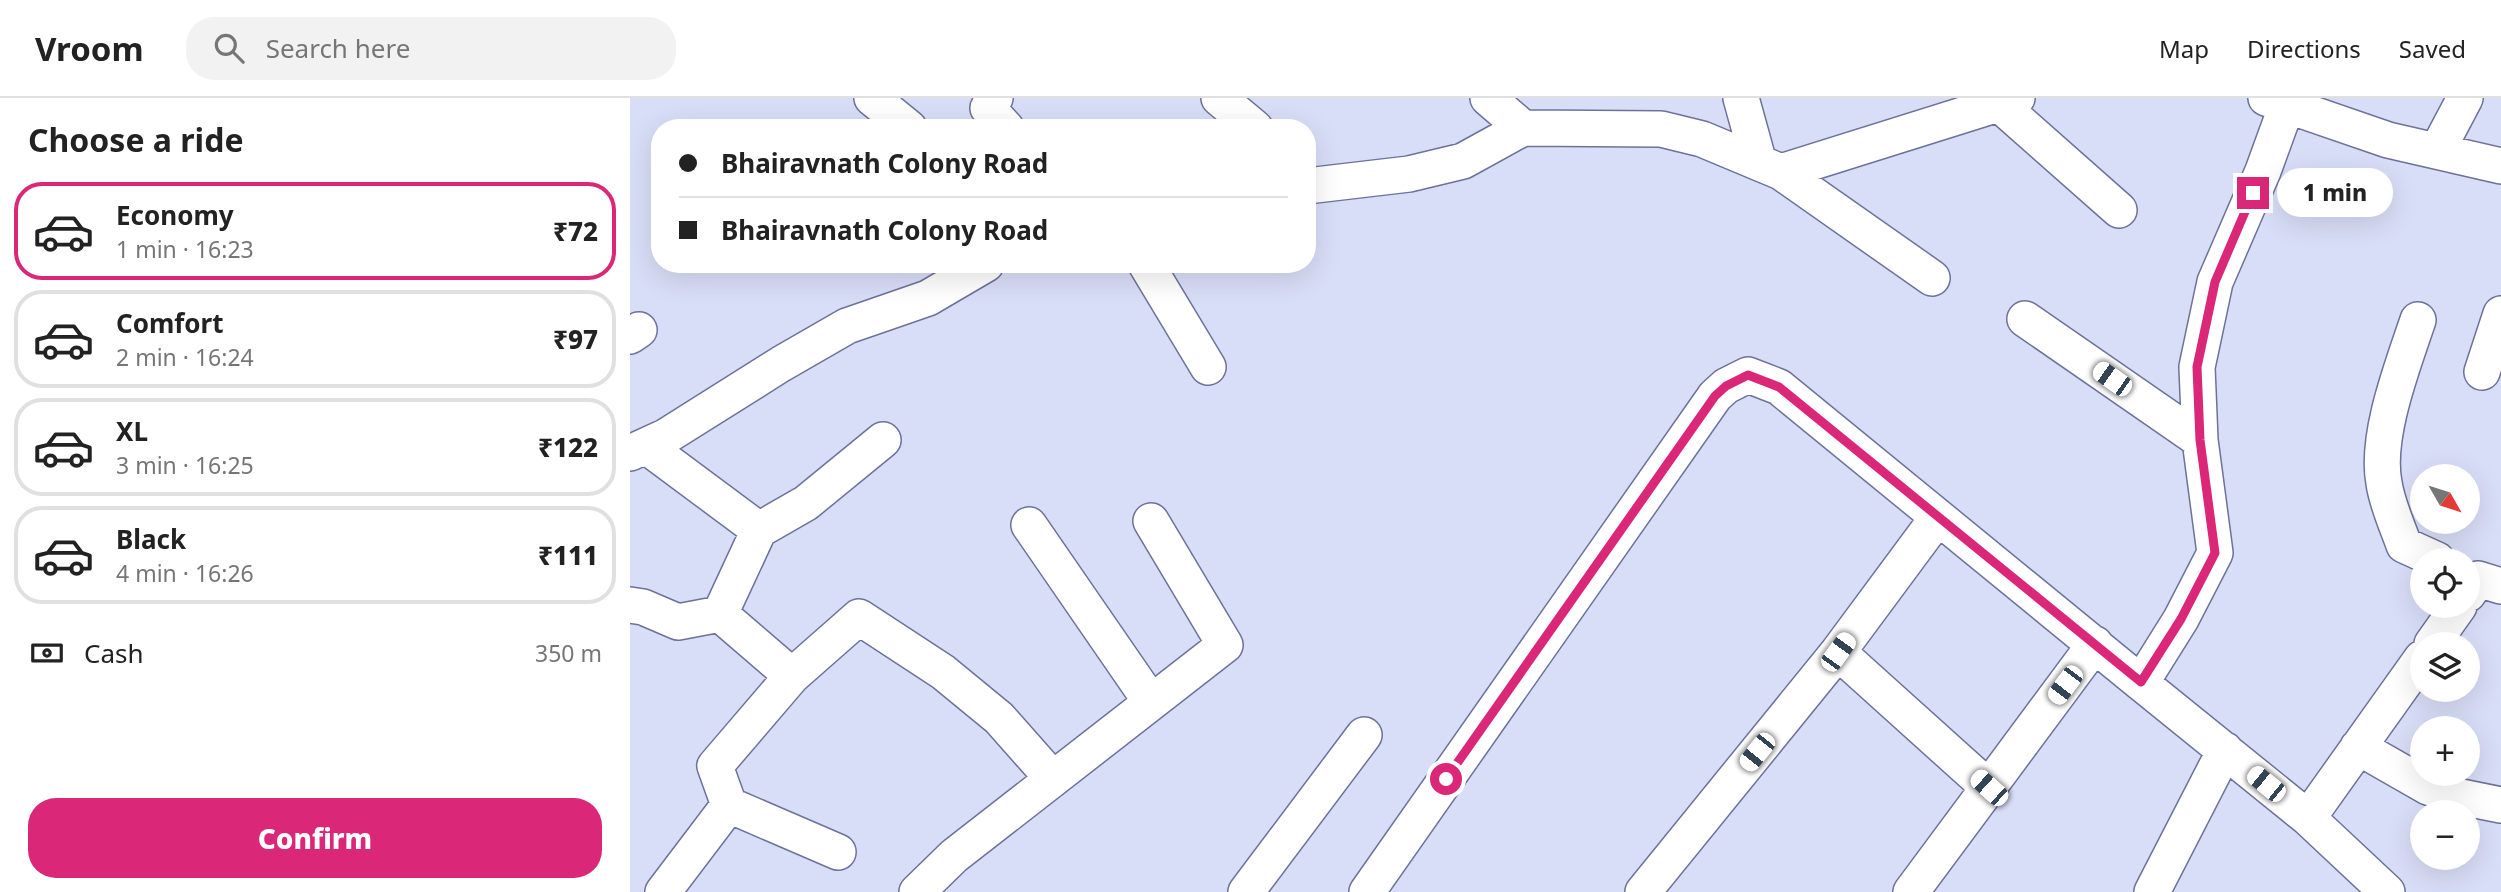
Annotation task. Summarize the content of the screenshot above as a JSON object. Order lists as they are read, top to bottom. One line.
{"north":"bottom right","page":{"header":"Vroom","search":"Search here","nav":["Map","Directions","Saved"],"heading":"Choose a ride","banner":["Bhairavnath Colony Road","Bhairavnath Colony Road"],"bubble":"1 min","list":[{"name":"Economy","note":"1 min · 16:23","value":"₹72"},{"name":"Comfort","note":"2 min · 16:24","value":"₹97"},{"name":"XL","note":"3 min · 16:25","value":"₹122"},{"name":"Black","note":"4 min · 16:26","value":"₹111"}],"map_buttons":["+","−"],"pay":["Cash","350 m"],"buttons":"Confirm"}}
